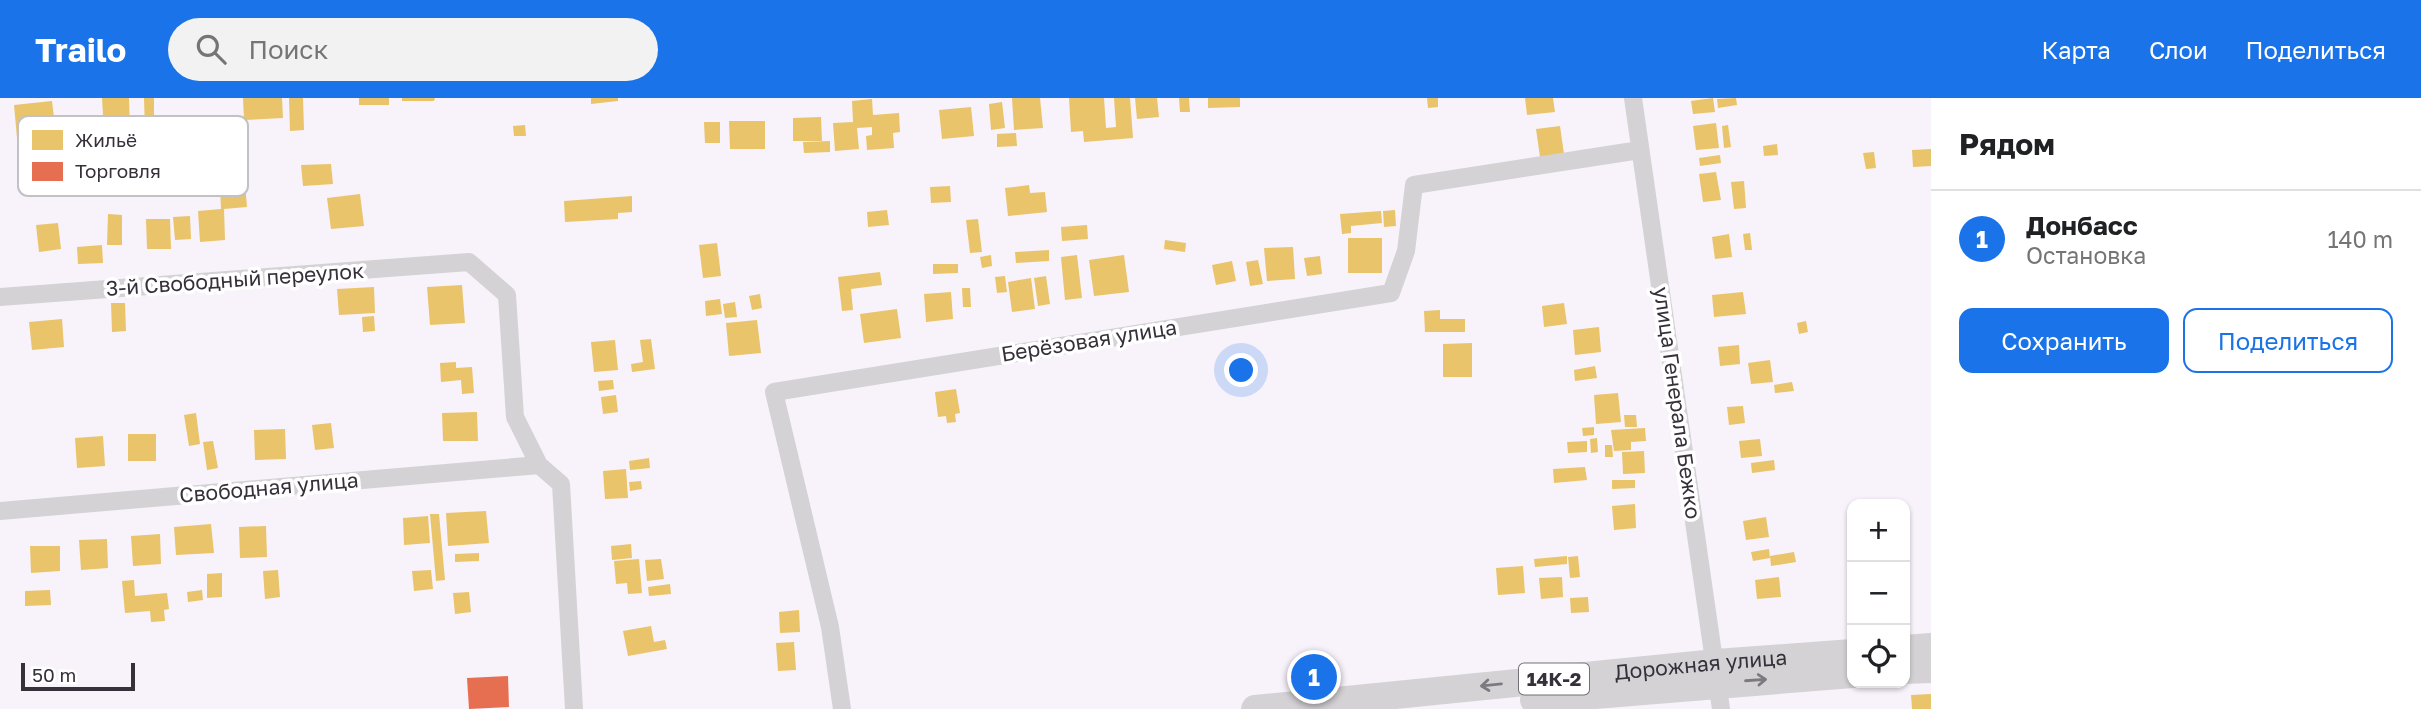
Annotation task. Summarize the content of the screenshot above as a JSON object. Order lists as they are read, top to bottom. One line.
{"streets":{"main road":["Дорожная улица","14К-2"],"street":["3-й Свободный переулок","Берёзовая улица","улица Генерала Бежко","Свободная улица"]},"crossings":[["3-й Свободный переулок","Свободная улица"],["Берёзовая улица","улица Генерала Бежко"],["улица Генерала Бежко","Дорожная улица"]],"legend":["Жильё","Торговля"],"scale_bar":"50 m","page":{"header":"Trailo","search":"Поиск","nav":["Карта","Слои","Поделиться"],"heading":"Рядом","list":[{"mark":"1","name":"Донбасс","note":"Остановка","value":"140 m"}],"buttons":["Сохранить","Поделиться"],"map_buttons":["+","−"],"pins":"1","scale":"50 m"}}
